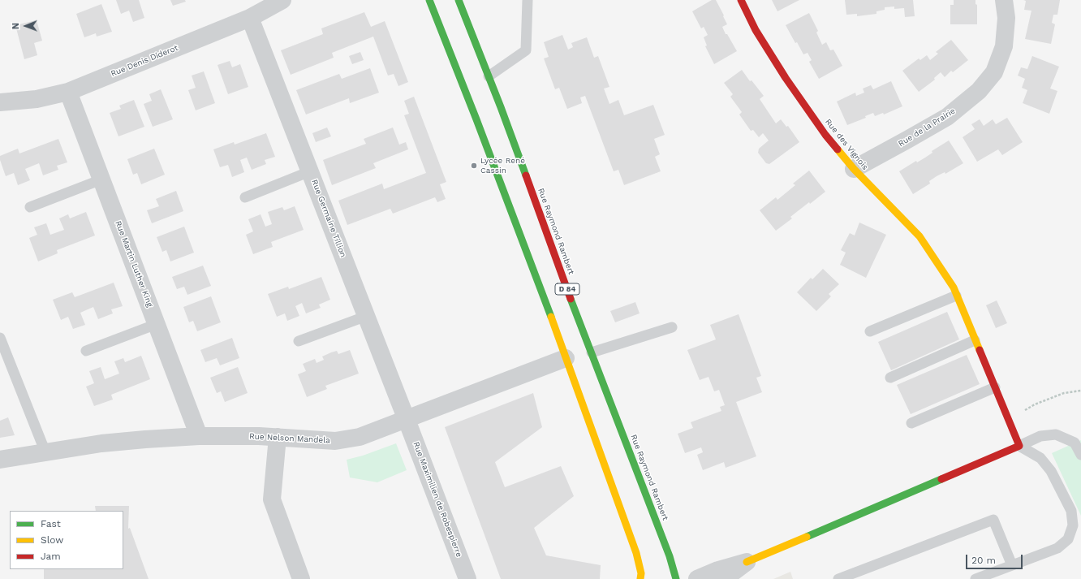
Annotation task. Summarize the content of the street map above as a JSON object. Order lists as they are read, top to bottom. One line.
{"streets":{"main road":["Rue des Vignois","Rue Raymond Rambert","D 84"],"street":["Rue Denis Diderot","Rue de la Prairie","Rue Germaine Tillion","Rue Martin Luther King","Rue Nelson Mandela","Rue Maximilien de Robespierre"]},"crossings":[["Rue Denis Diderot","Rue Germaine Tillion"],["Rue Denis Diderot","Rue Martin Luther King"],["Rue de la Prairie","Rue des Vignois"],["Rue Germaine Tillion","Rue Nelson Mandela"],["Rue Germaine Tillion","Rue Maximilien de Robespierre"],["Rue Martin Luther King","Rue Nelson Mandela"],["D 84","Rue Nelson Mandela"],["Rue Nelson Mandela","Rue Maximilien de Robespierre"]],"places":["Lycée René Cassin"],"legend":["Fast","Slow","Jam"],"scale_bar":"20 m","north":"left"}
